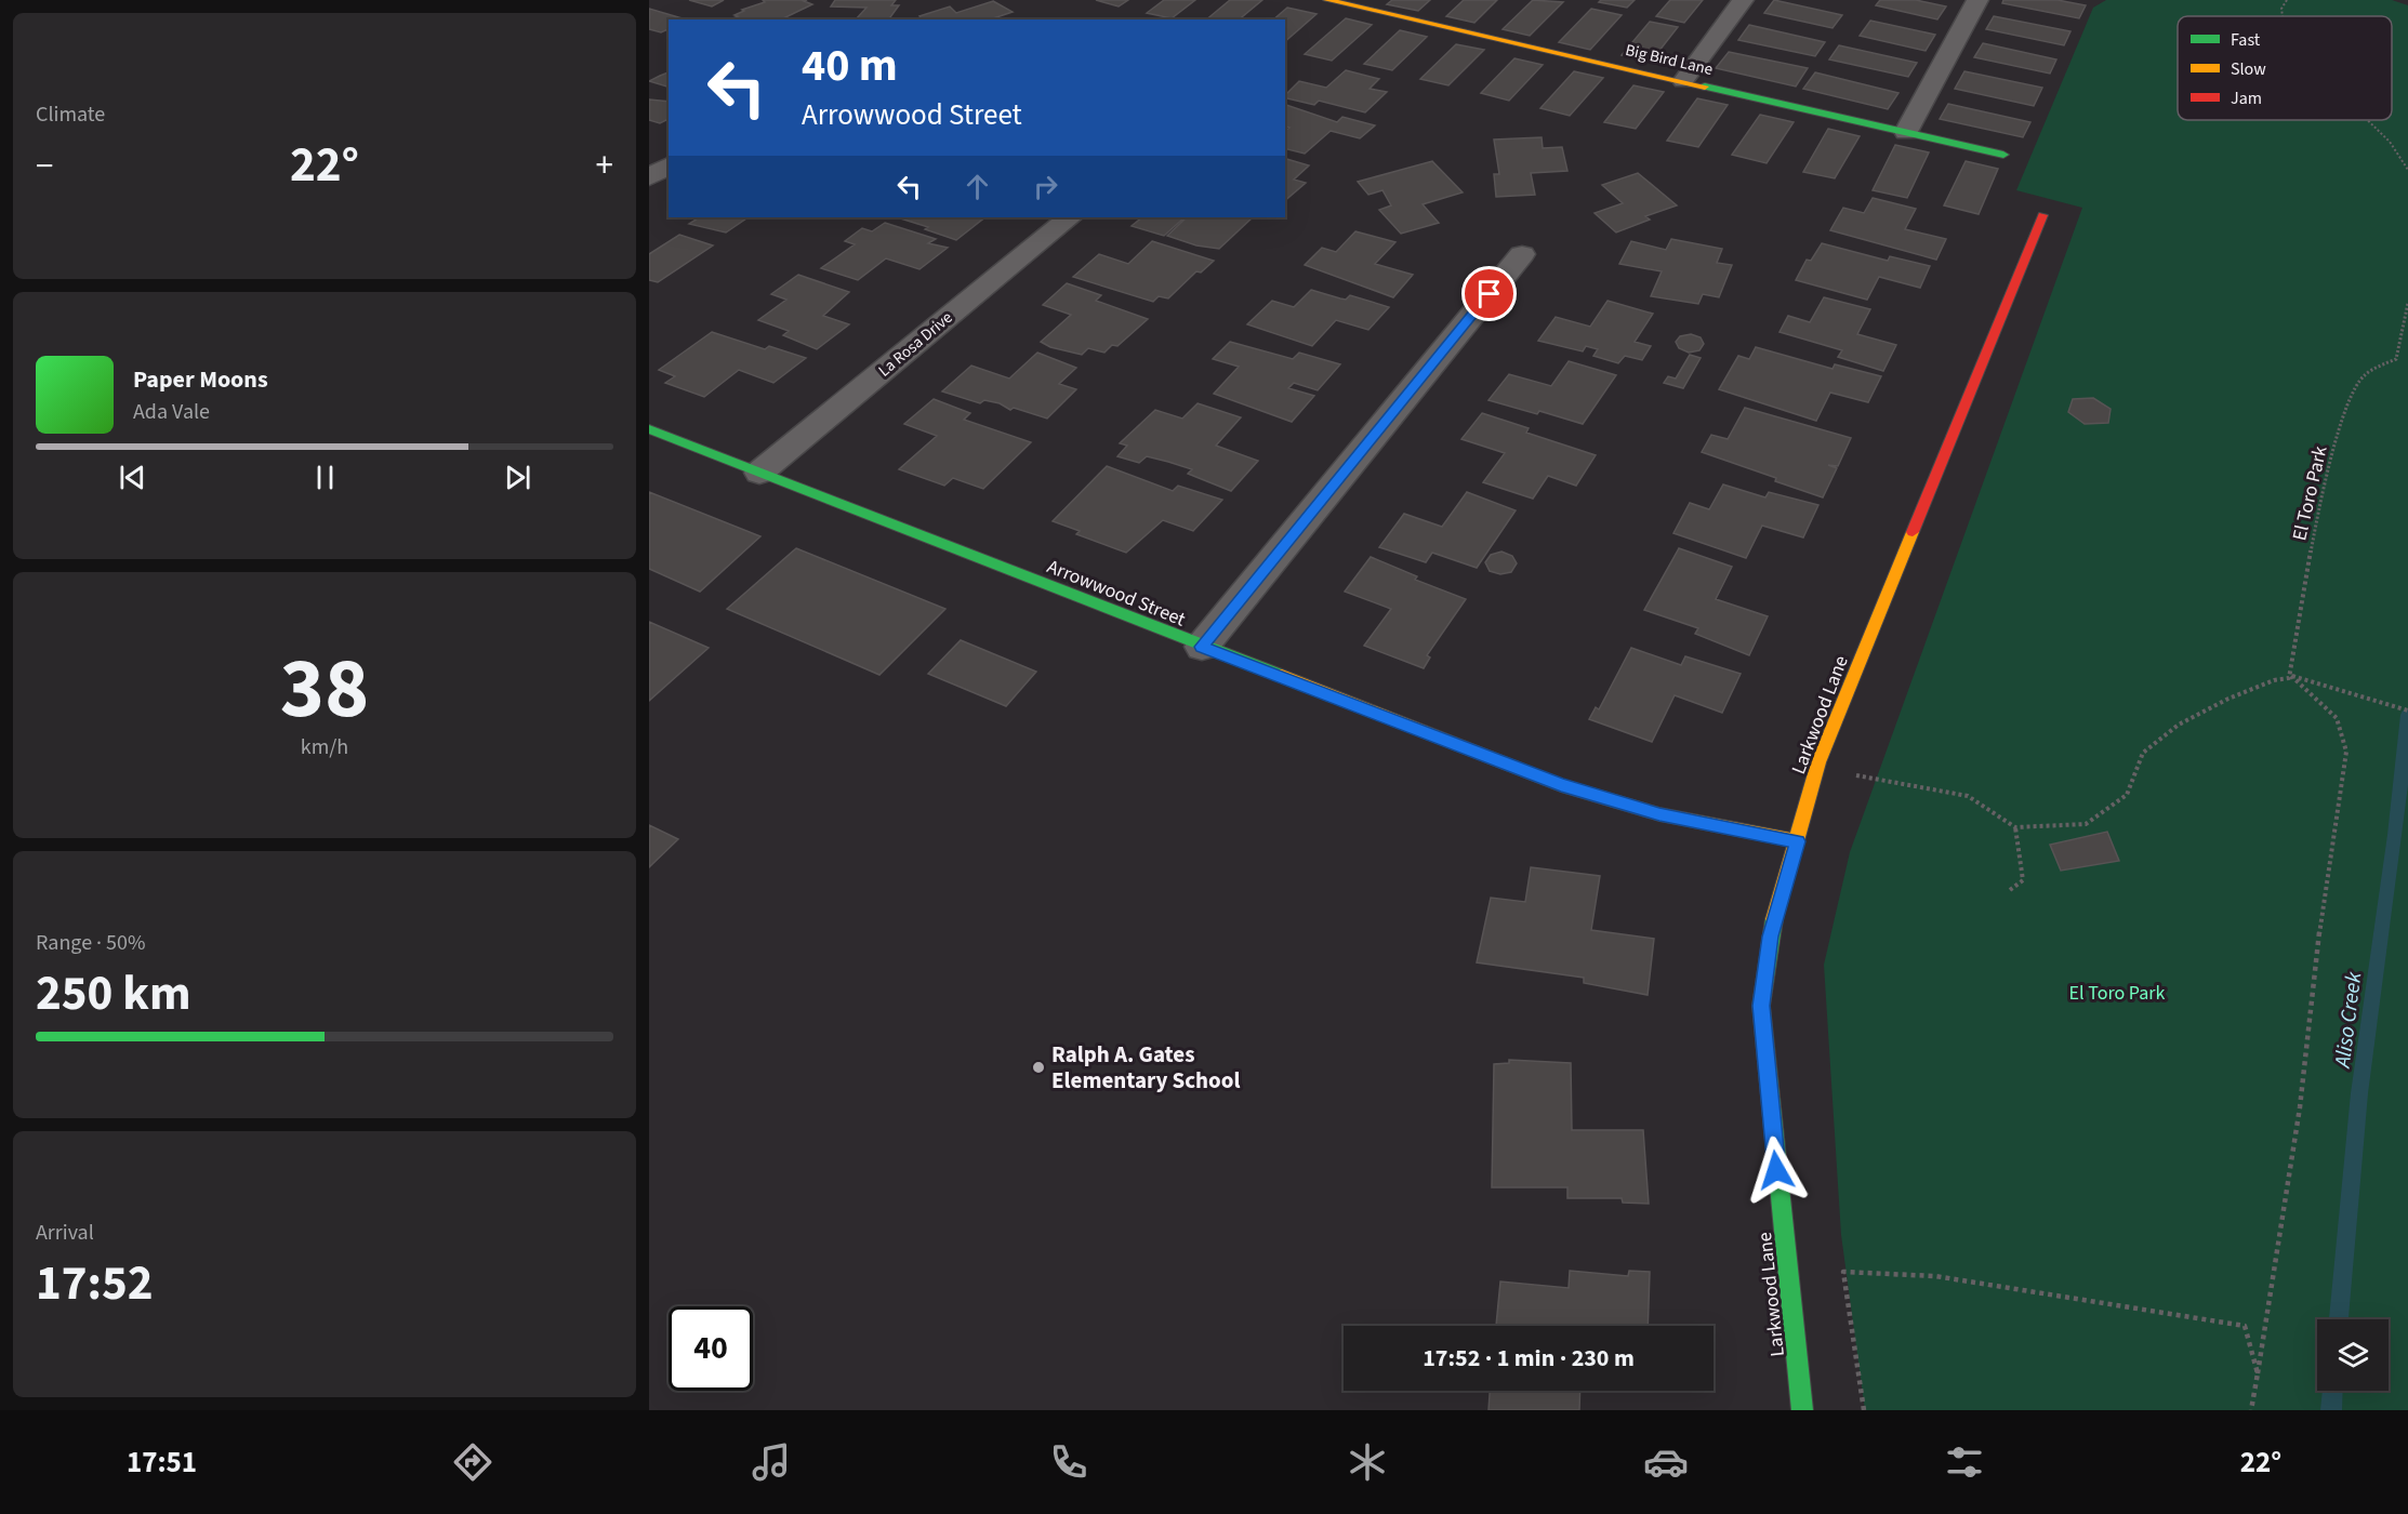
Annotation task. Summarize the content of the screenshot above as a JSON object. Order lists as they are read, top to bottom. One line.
{"streets":{"street":["Big Bird Lane","La Rosa Drive","Arrowwood Street","Larkwood Lane"],"path":["El Toro Park"]},"crossings":[["La Rosa Drive","Arrowwood Street"],["Arrowwood Street","Larkwood Lane"]],"water":["Aliso Creek"],"parks":["El Toro Park"],"places":["Ralph A. Gates Elementary School"],"legend":["Fast","Slow","Jam"],"page":{"tile":["Climate",["38","km/h"],["Range · 50%","250 km"],["Arrival","17:52"]],"turn":["40 m","Arrowwood Street"],"heat":["−","22°","+"],"song":["Paper Moons","Ada Vale"],"limit":"40","trip":"17:52 · 1 min · 230 m","tabs":["17:51","22°"]}}
